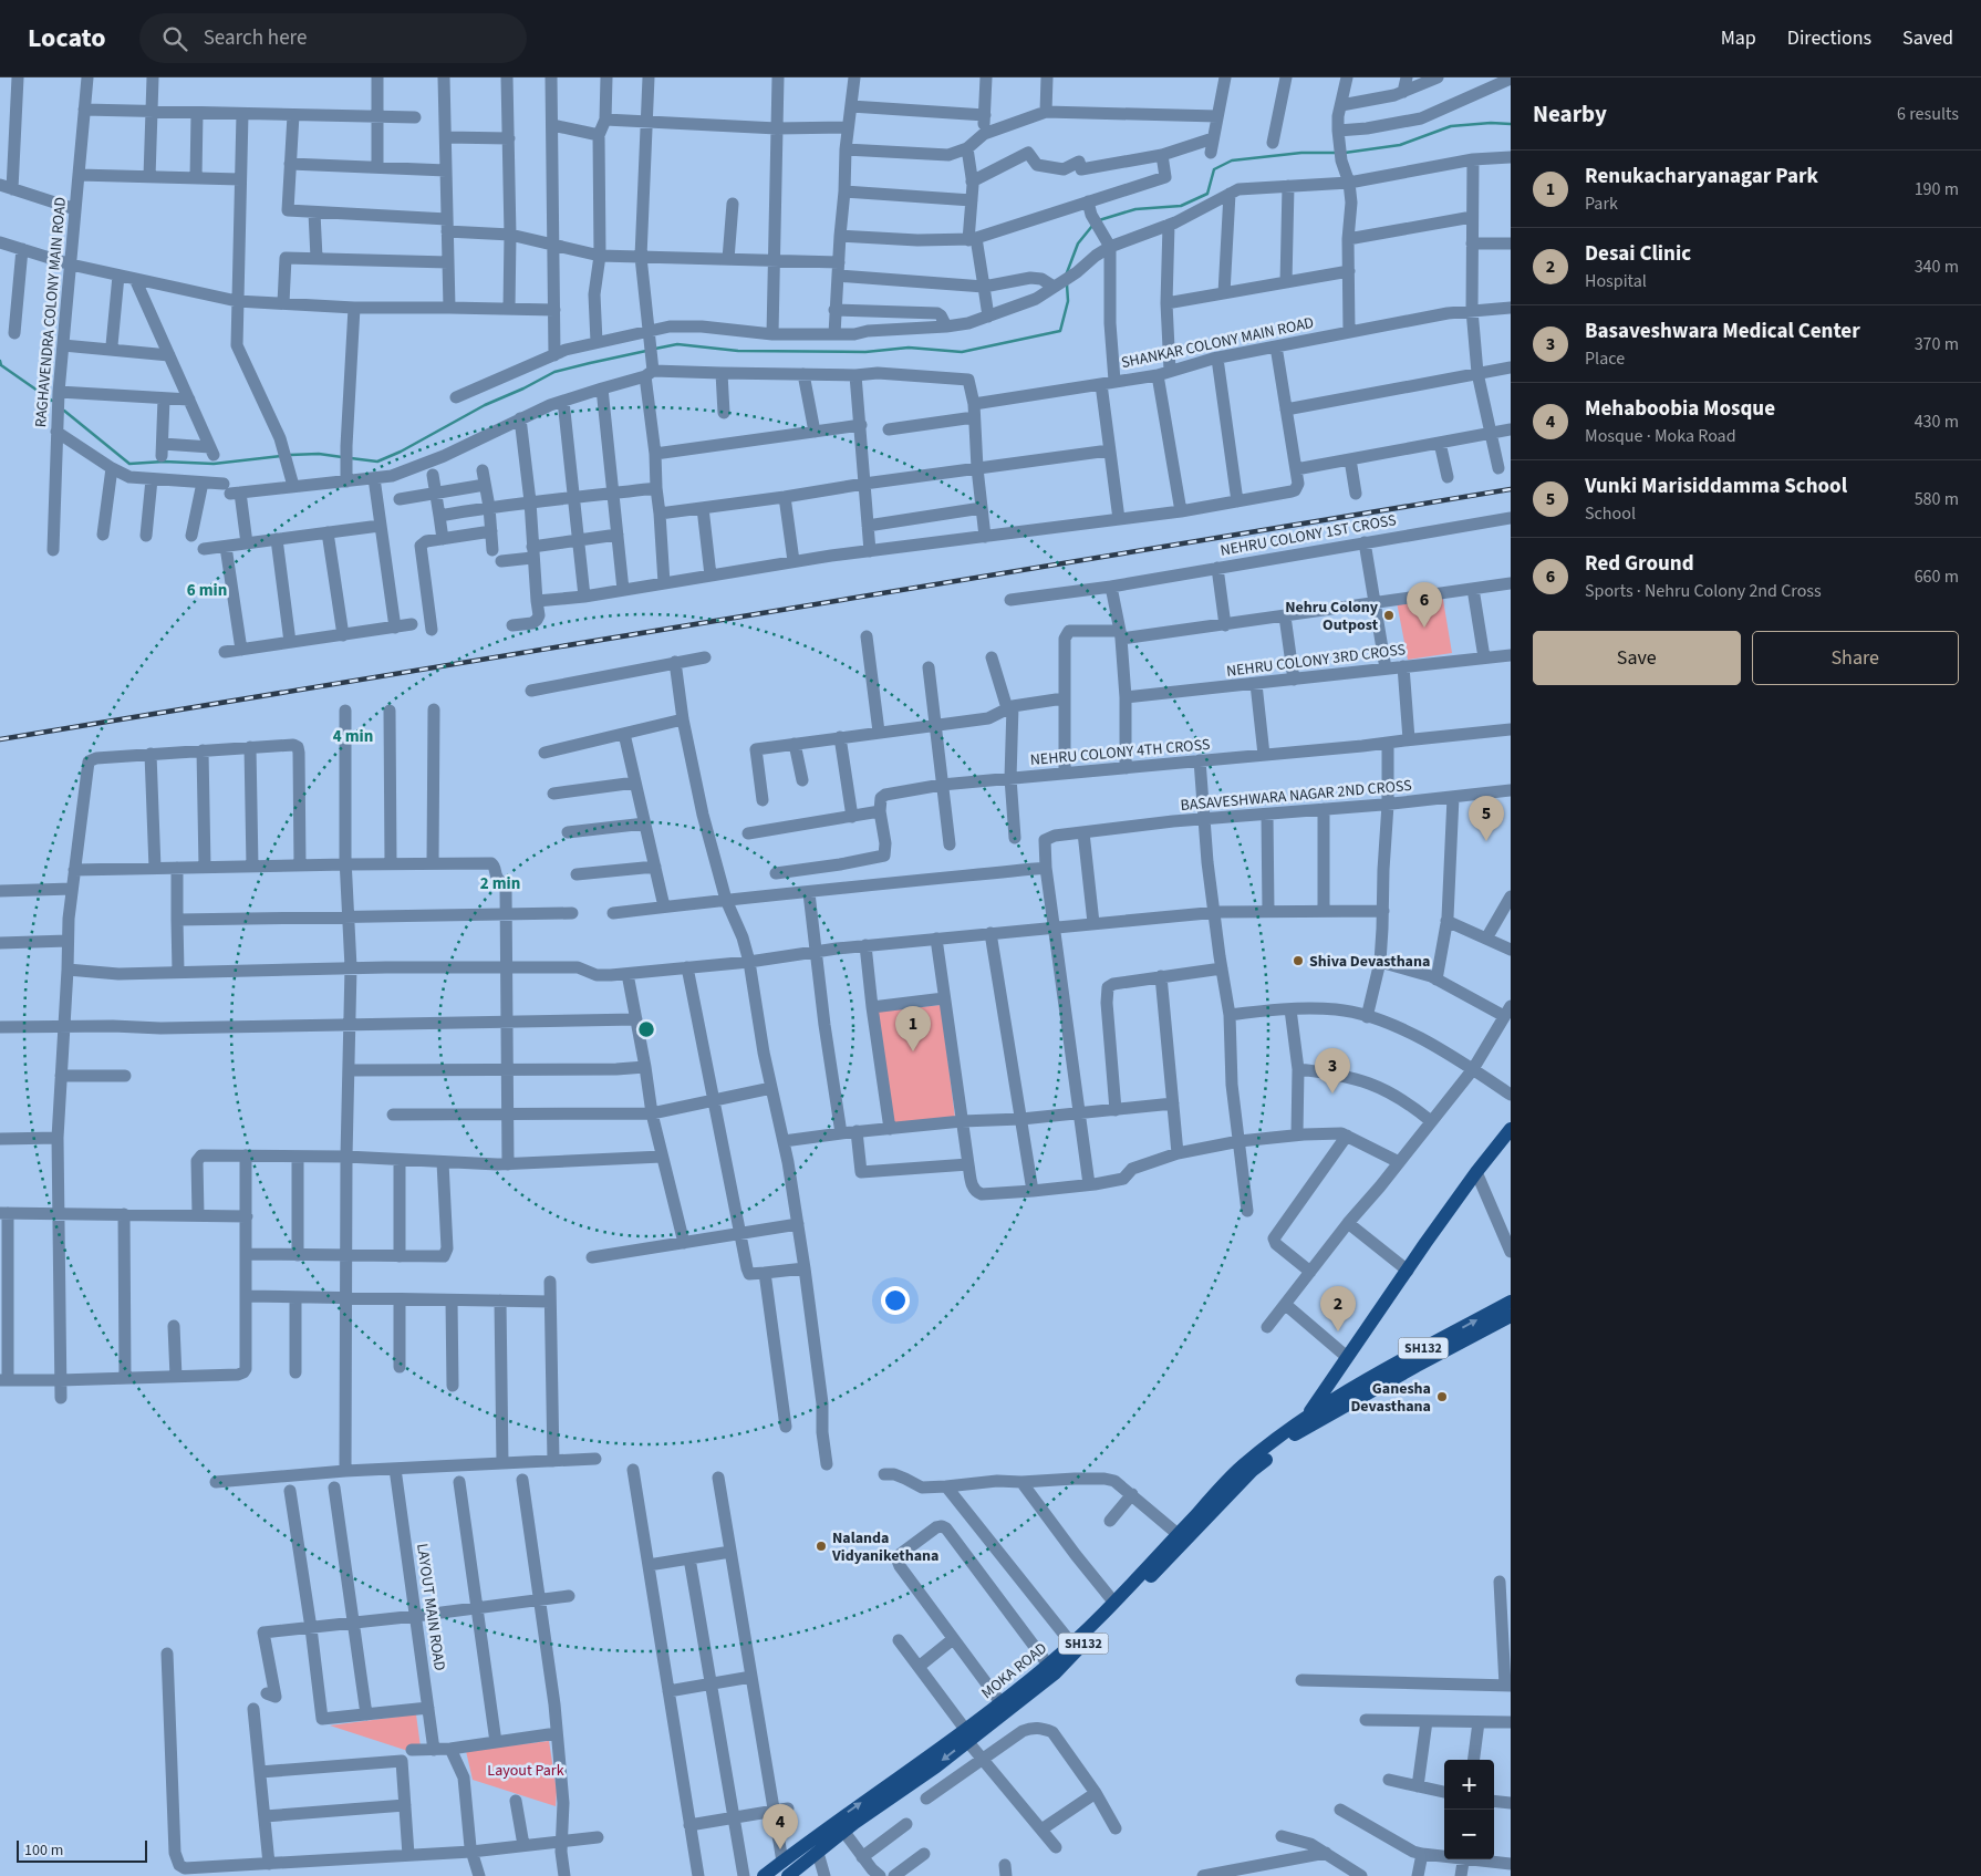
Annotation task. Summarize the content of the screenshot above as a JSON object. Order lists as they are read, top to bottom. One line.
{"streets":{"main road":["SH132","MOKA ROAD"],"street":["RAGHAVENDRA COLONY MAIN ROAD","SHANKAR COLONY MAIN ROAD","NEHRU COLONY 1ST CROSS","NEHRU COLONY 3RD CROSS","NEHRU COLONY 4TH CROSS","BASAVESHWARA NAGAR 2ND CROSS","LAYOUT MAIN ROAD"]},"crossings":[["SH132","MOKA ROAD"]],"parks":["Layout Park"],"places":["Nehru Colony Outpost","Shiva Devasthana","Ganesha Devasthana","Nalanda Vidyanikethana"],"scale_bar":"100 m","page":{"header":"Locato","search":"Search here","nav":["Map","Directions","Saved"],"heading":["Nearby","6 results"],"list":[{"mark":"1","name":"Renukacharyanagar Park","note":"Park","value":"190 m"},{"mark":"2","name":"Desai Clinic","note":"Hospital","value":"340 m"},{"mark":"3","name":"Basaveshwara Medical Center","note":"Place","value":"370 m"},{"mark":"4","name":"Mehaboobia Mosque","note":"Mosque · Moka Road","value":"430 m"},{"mark":"5","name":"Vunki Marisiddamma School","note":"School","value":"580 m"},{"mark":"6","name":"Red Ground","note":"Sports · Nehru Colony 2nd Cross","value":"660 m"}],"pins":["6","5","1","3","2","4"],"buttons":["Save","Share"],"map_buttons":["+","−"],"scale":"100 m"},"rings":["6 min","4 min","2 min"]}
